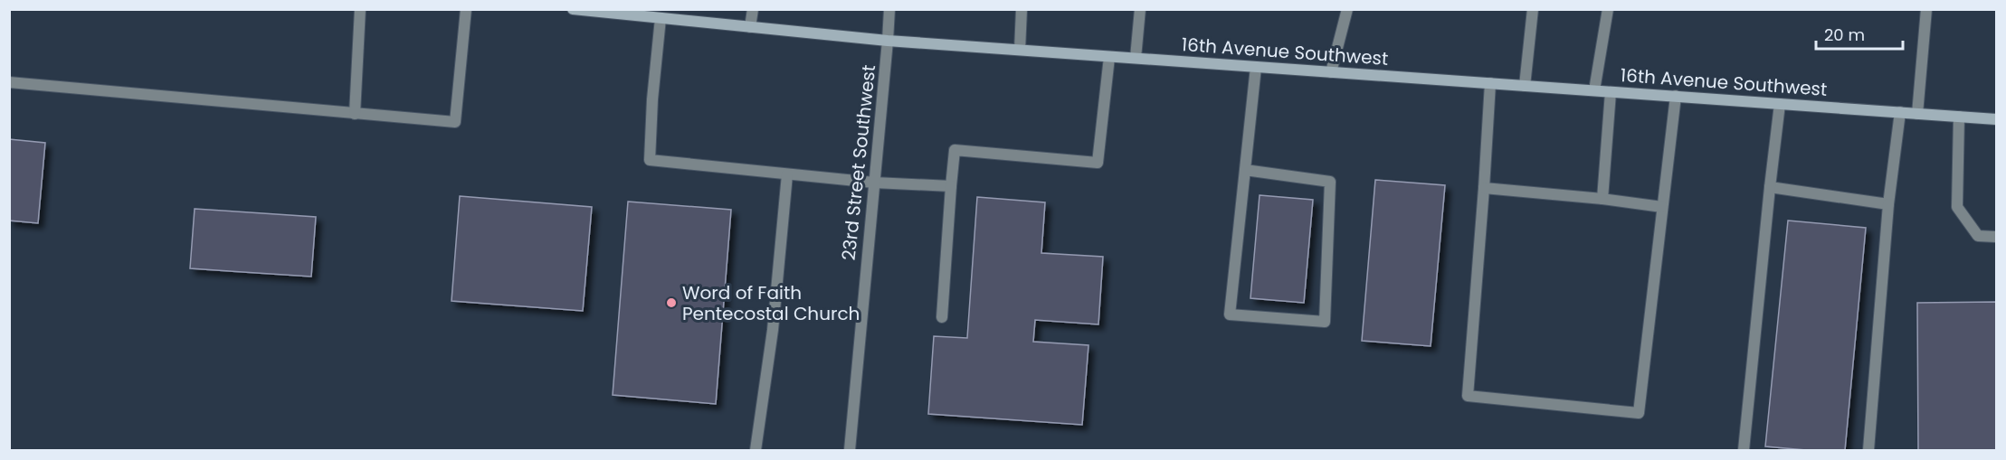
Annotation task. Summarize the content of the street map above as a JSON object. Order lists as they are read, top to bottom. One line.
{"streets":{"main road":["16th Avenue Southwest"],"street":["23rd Street Southwest"]},"crossings":[["16th Avenue Southwest","23rd Street Southwest"]],"places":["Word of Faith Pentecostal Church"],"scale_bar":"20 m"}
